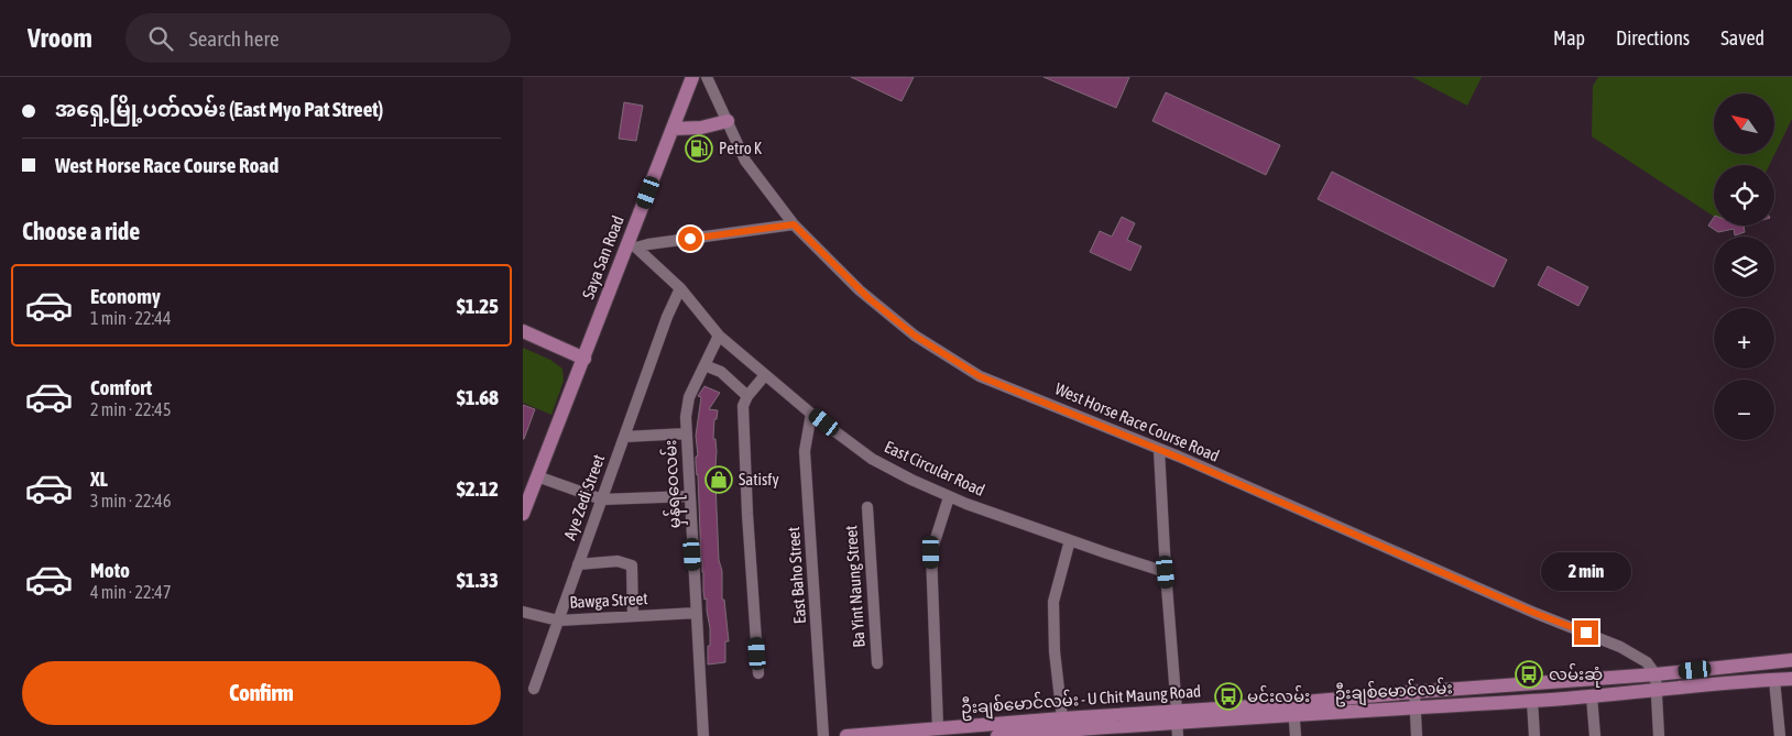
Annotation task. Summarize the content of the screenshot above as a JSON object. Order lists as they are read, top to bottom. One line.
{"streets":{"main road":["Saya San Road","ဦးချစ်မောင်လမ်း","ဦးချစ်မောင်လမ်း - U Chit Maung Road"],"street":["West Horse Race Course Road","East Circular Road","မှန်ရဝေလမ်း","Aye Zedi Street","East Baho Street","Ba Yint Naung Street","Bawga Street"]},"crossings":[["Saya San Road","East Circular Road"],["East Circular Road","မှန်ရဝေလမ်း"],["East Circular Road","Aye Zedi Street"],["East Circular Road","East Baho Street"],["မှန်ရဝေလမ်း","Bawga Street"],["Aye Zedi Street","Bawga Street"],["ဦးချစ်မောင်လမ်း","ဦးချစ်မောင်လမ်း - U Chit Maung Road"]],"places":{"fuel station":["Petro K"],"shop":["Satisfy"],"bus stop":["လမ်းဆုံ","မင်းလမ်း"]},"north":"top left","page":{"header":"Vroom","search":"Search here","nav":["Map","Directions","Saved"],"banner":["အရှေ့မြို့ပတ်လမ်း (East Myo Pat Street)","West Horse Race Course Road"],"map_buttons":["+","−"],"heading":"Choose a ride","list":[{"name":"Economy","note":"1 min · 22:44","value":"$1.25"},{"name":"Comfort","note":"2 min · 22:45","value":"$1.68"},{"name":"XL","note":"3 min · 22:46","value":"$2.12"},{"name":"Moto","note":"4 min · 22:47","value":"$1.33"}],"bubble":"2 min","buttons":"Confirm"}}
